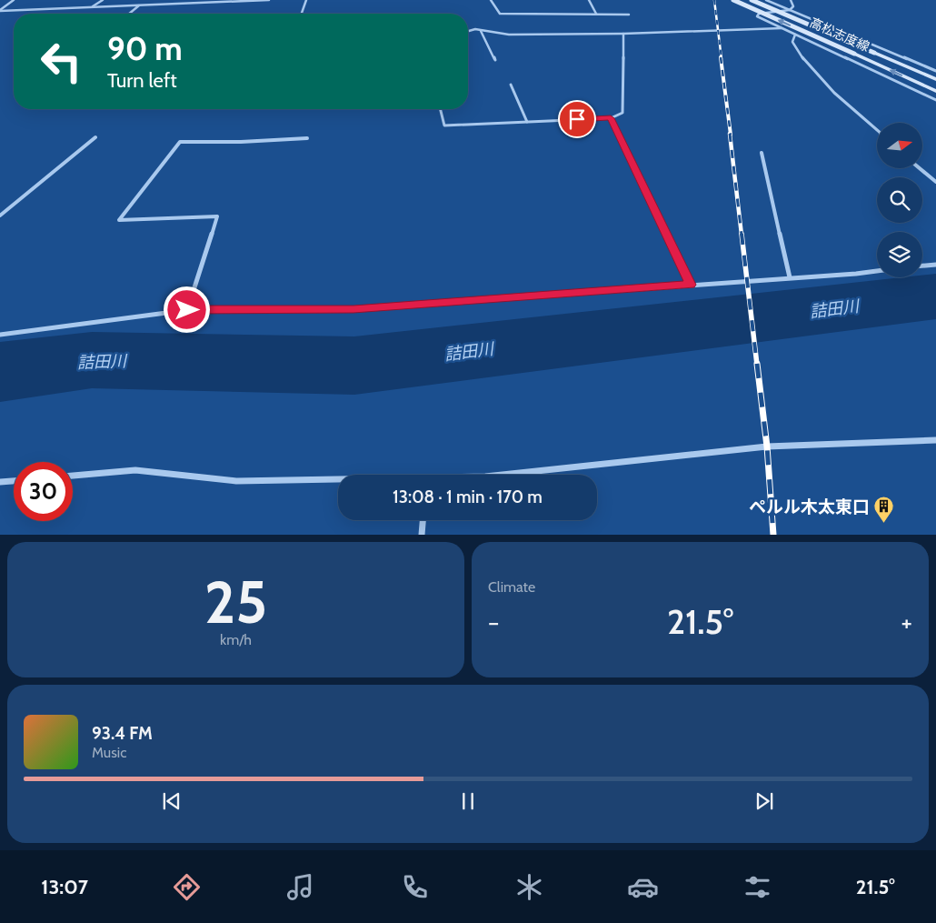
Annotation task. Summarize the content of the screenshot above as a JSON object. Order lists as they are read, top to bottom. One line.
{"streets":{"main road":["高松志度線"]},"water":["詰田川"],"places":{"building":["ペルル木太東口"]},"north":"right","page":{"turn":["90 m","Turn left"],"limit":"30","trip":"13:08 · 1 min · 170 m","tile":[["25","km/h"],"Climate"],"heat":["−","21.5°","+"],"song":["93.4 FM","Music"],"tabs":["13:07","21.5°"]}}
